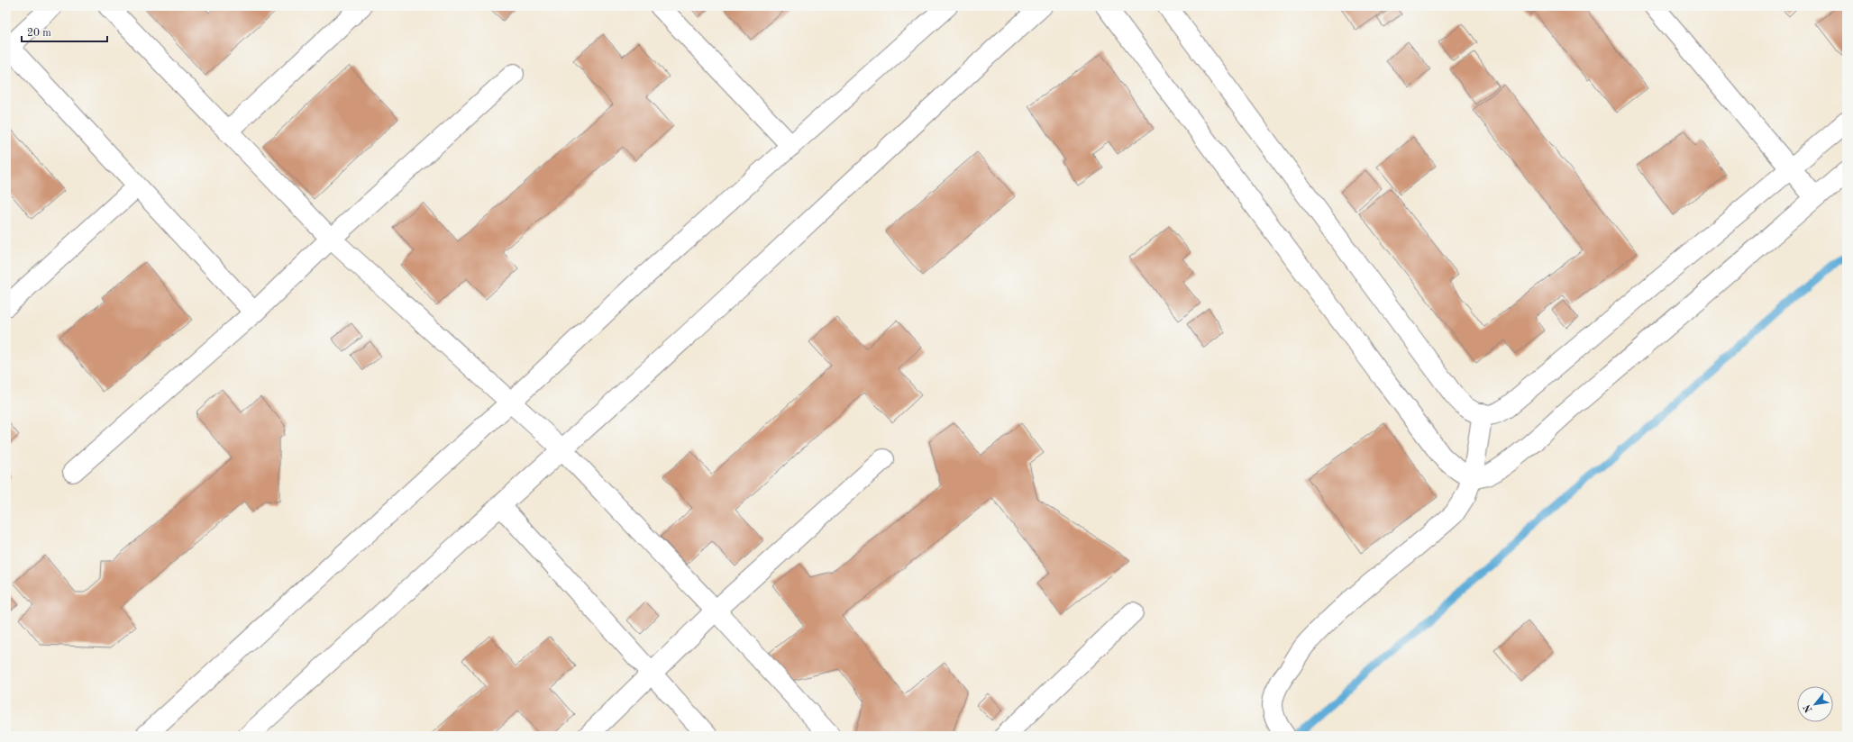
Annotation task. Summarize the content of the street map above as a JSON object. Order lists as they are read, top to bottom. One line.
{"scale_bar":"20 m","north":"bottom left"}
